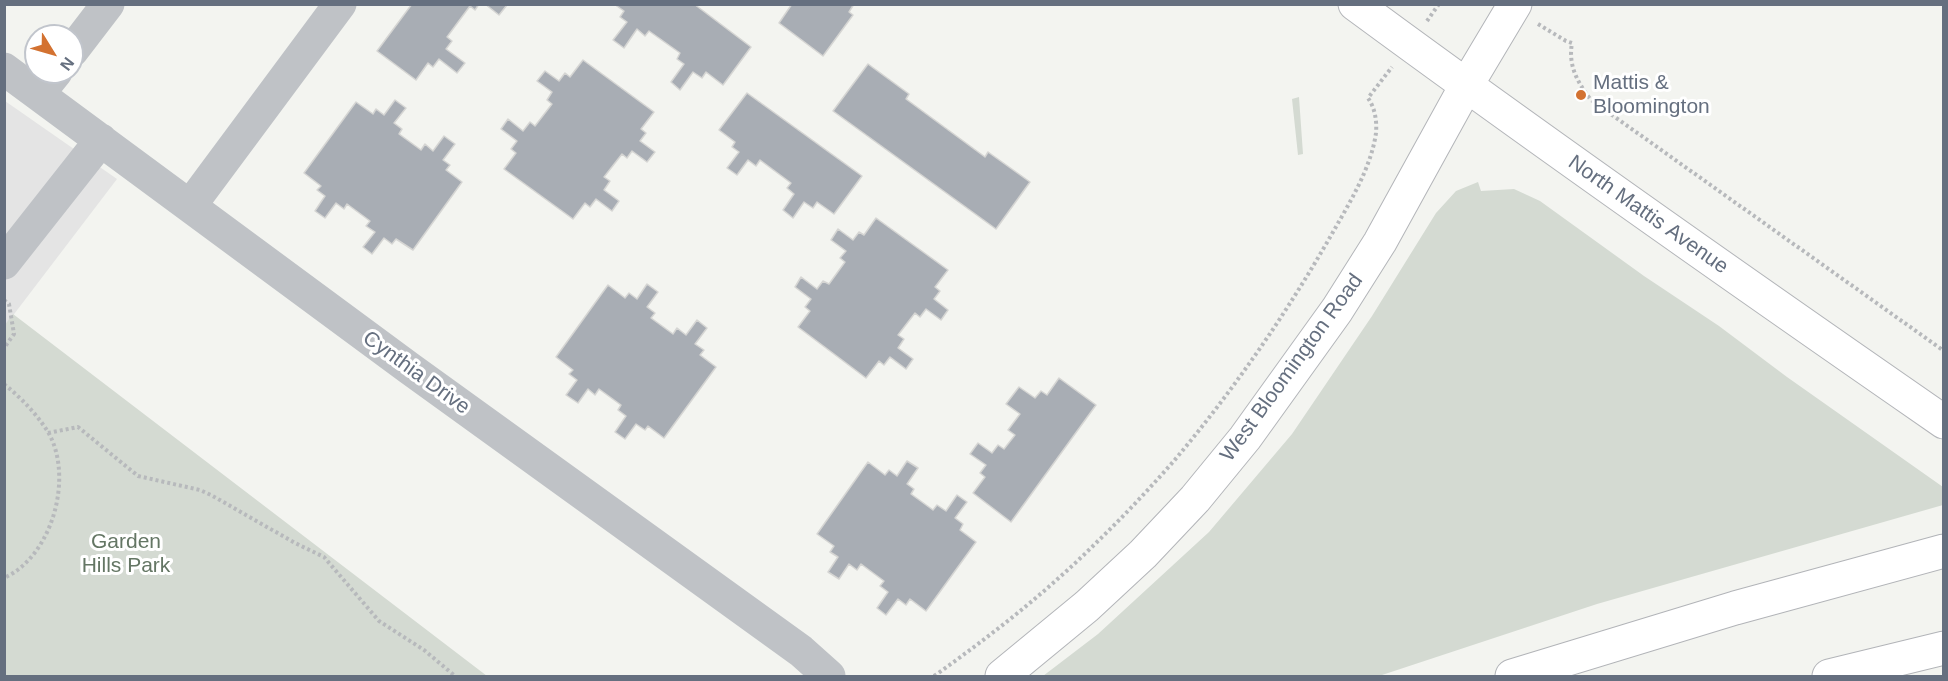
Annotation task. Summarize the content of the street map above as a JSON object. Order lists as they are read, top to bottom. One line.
{"streets":{"main road":["North Mattis Avenue","West Bloomington Road"],"street":["Cynthia Drive"]},"crossings":[["North Mattis Avenue","West Bloomington Road"]],"parks":["Garden Hills Park"],"places":["Mattis & Bloomington"],"north":"bottom right"}
